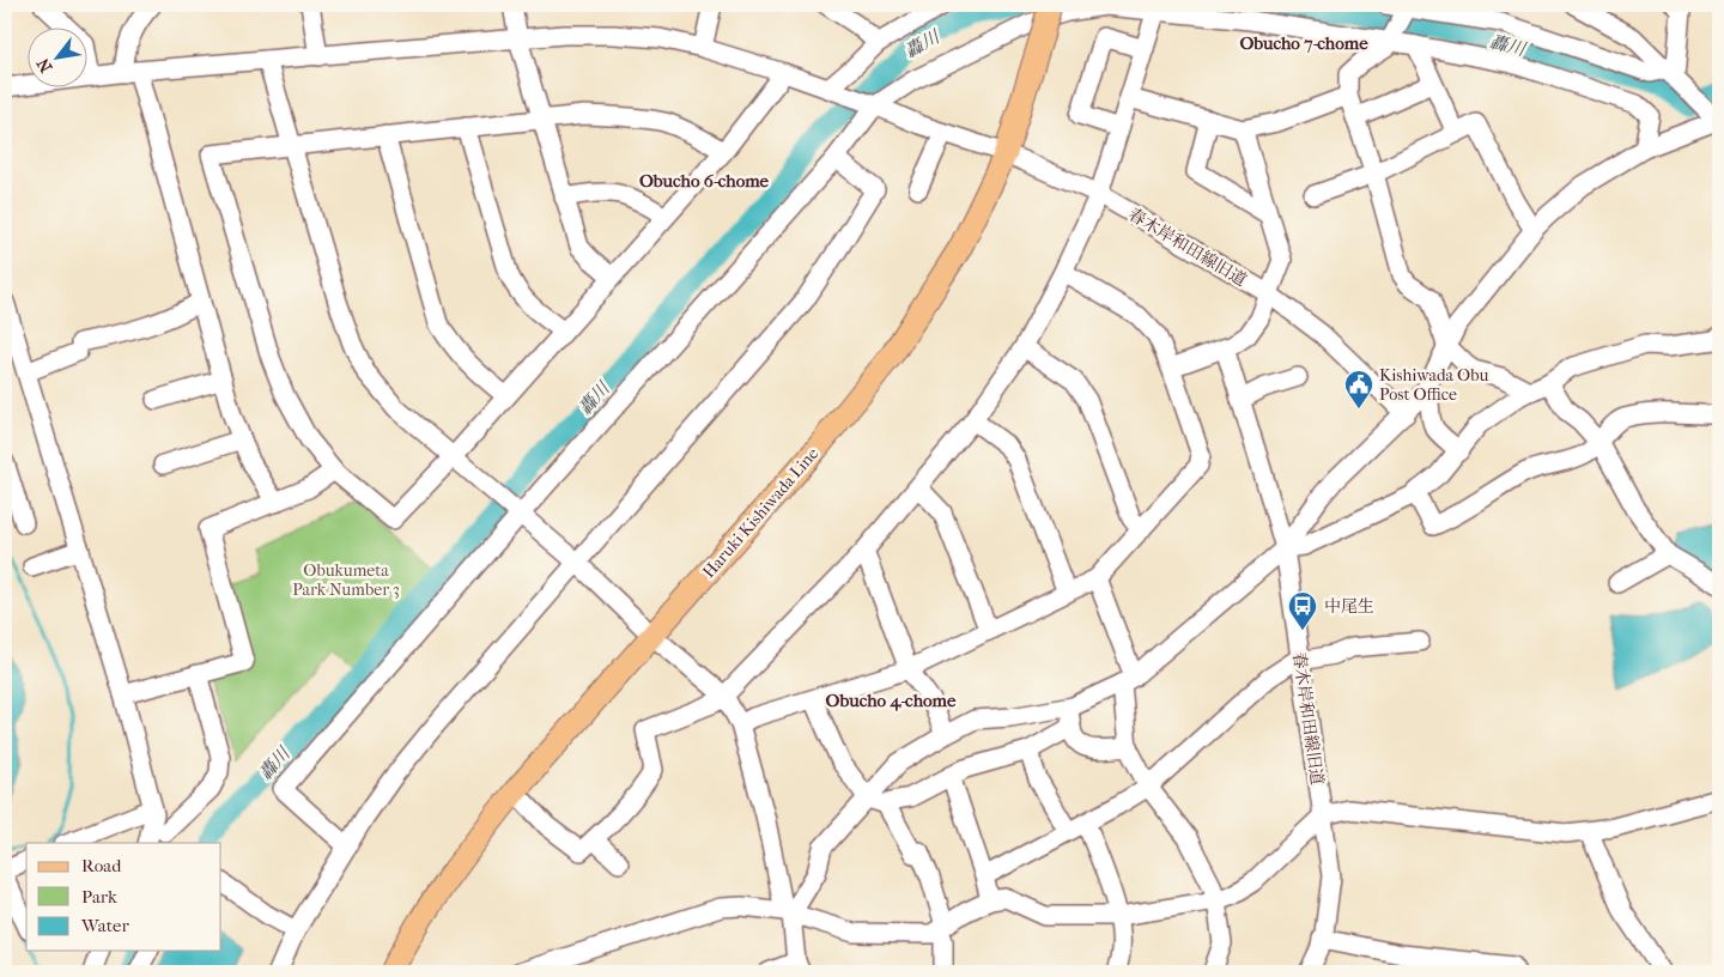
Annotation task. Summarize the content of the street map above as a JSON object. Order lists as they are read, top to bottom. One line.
{"streets":{"main road":["Haruki Kishiwada Line"],"street":["春木岸和田線旧道"]},"crossings":[["春木岸和田線旧道","Haruki Kishiwada Line"]],"districts":["Obucho 7-chome","Obucho 6-chome","Obucho 4-chome"],"water":["轟川"],"parks":["Obukumeta Park Number 3"],"places":{"public building":["Kishiwada Obu Post Office"],"bus stop":["中尾生"]},"legend":["Road","Park","Water"],"north":"bottom left"}
